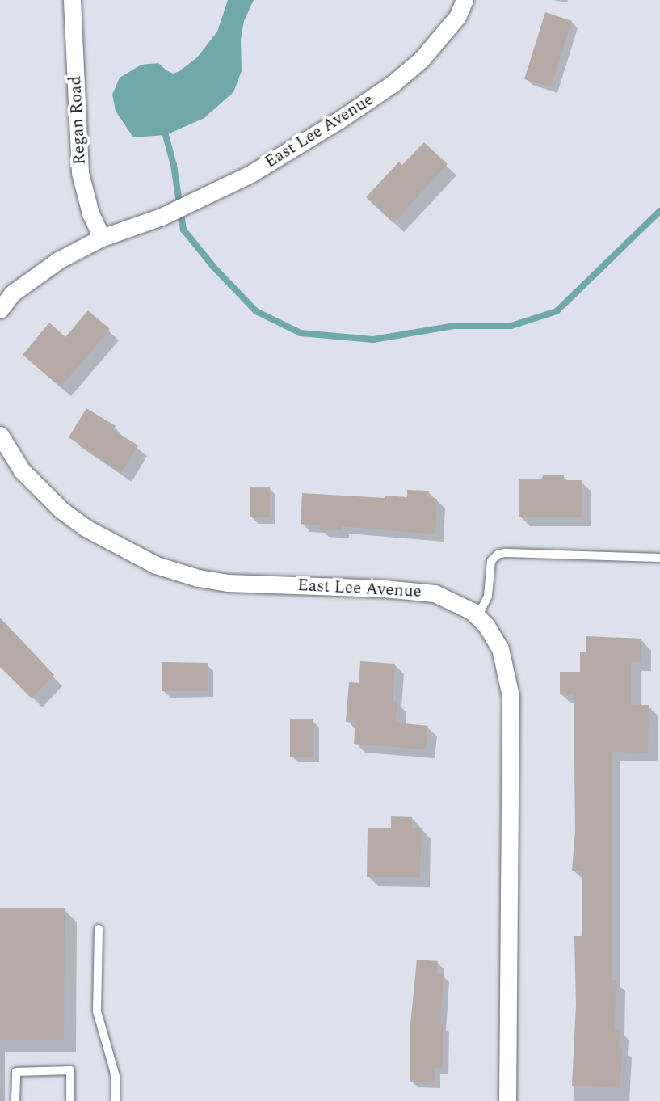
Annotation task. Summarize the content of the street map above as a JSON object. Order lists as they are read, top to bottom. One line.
{"streets":{"street":["Regan Road","East Lee Avenue"]},"crossings":[["Regan Road","East Lee Avenue"]]}
